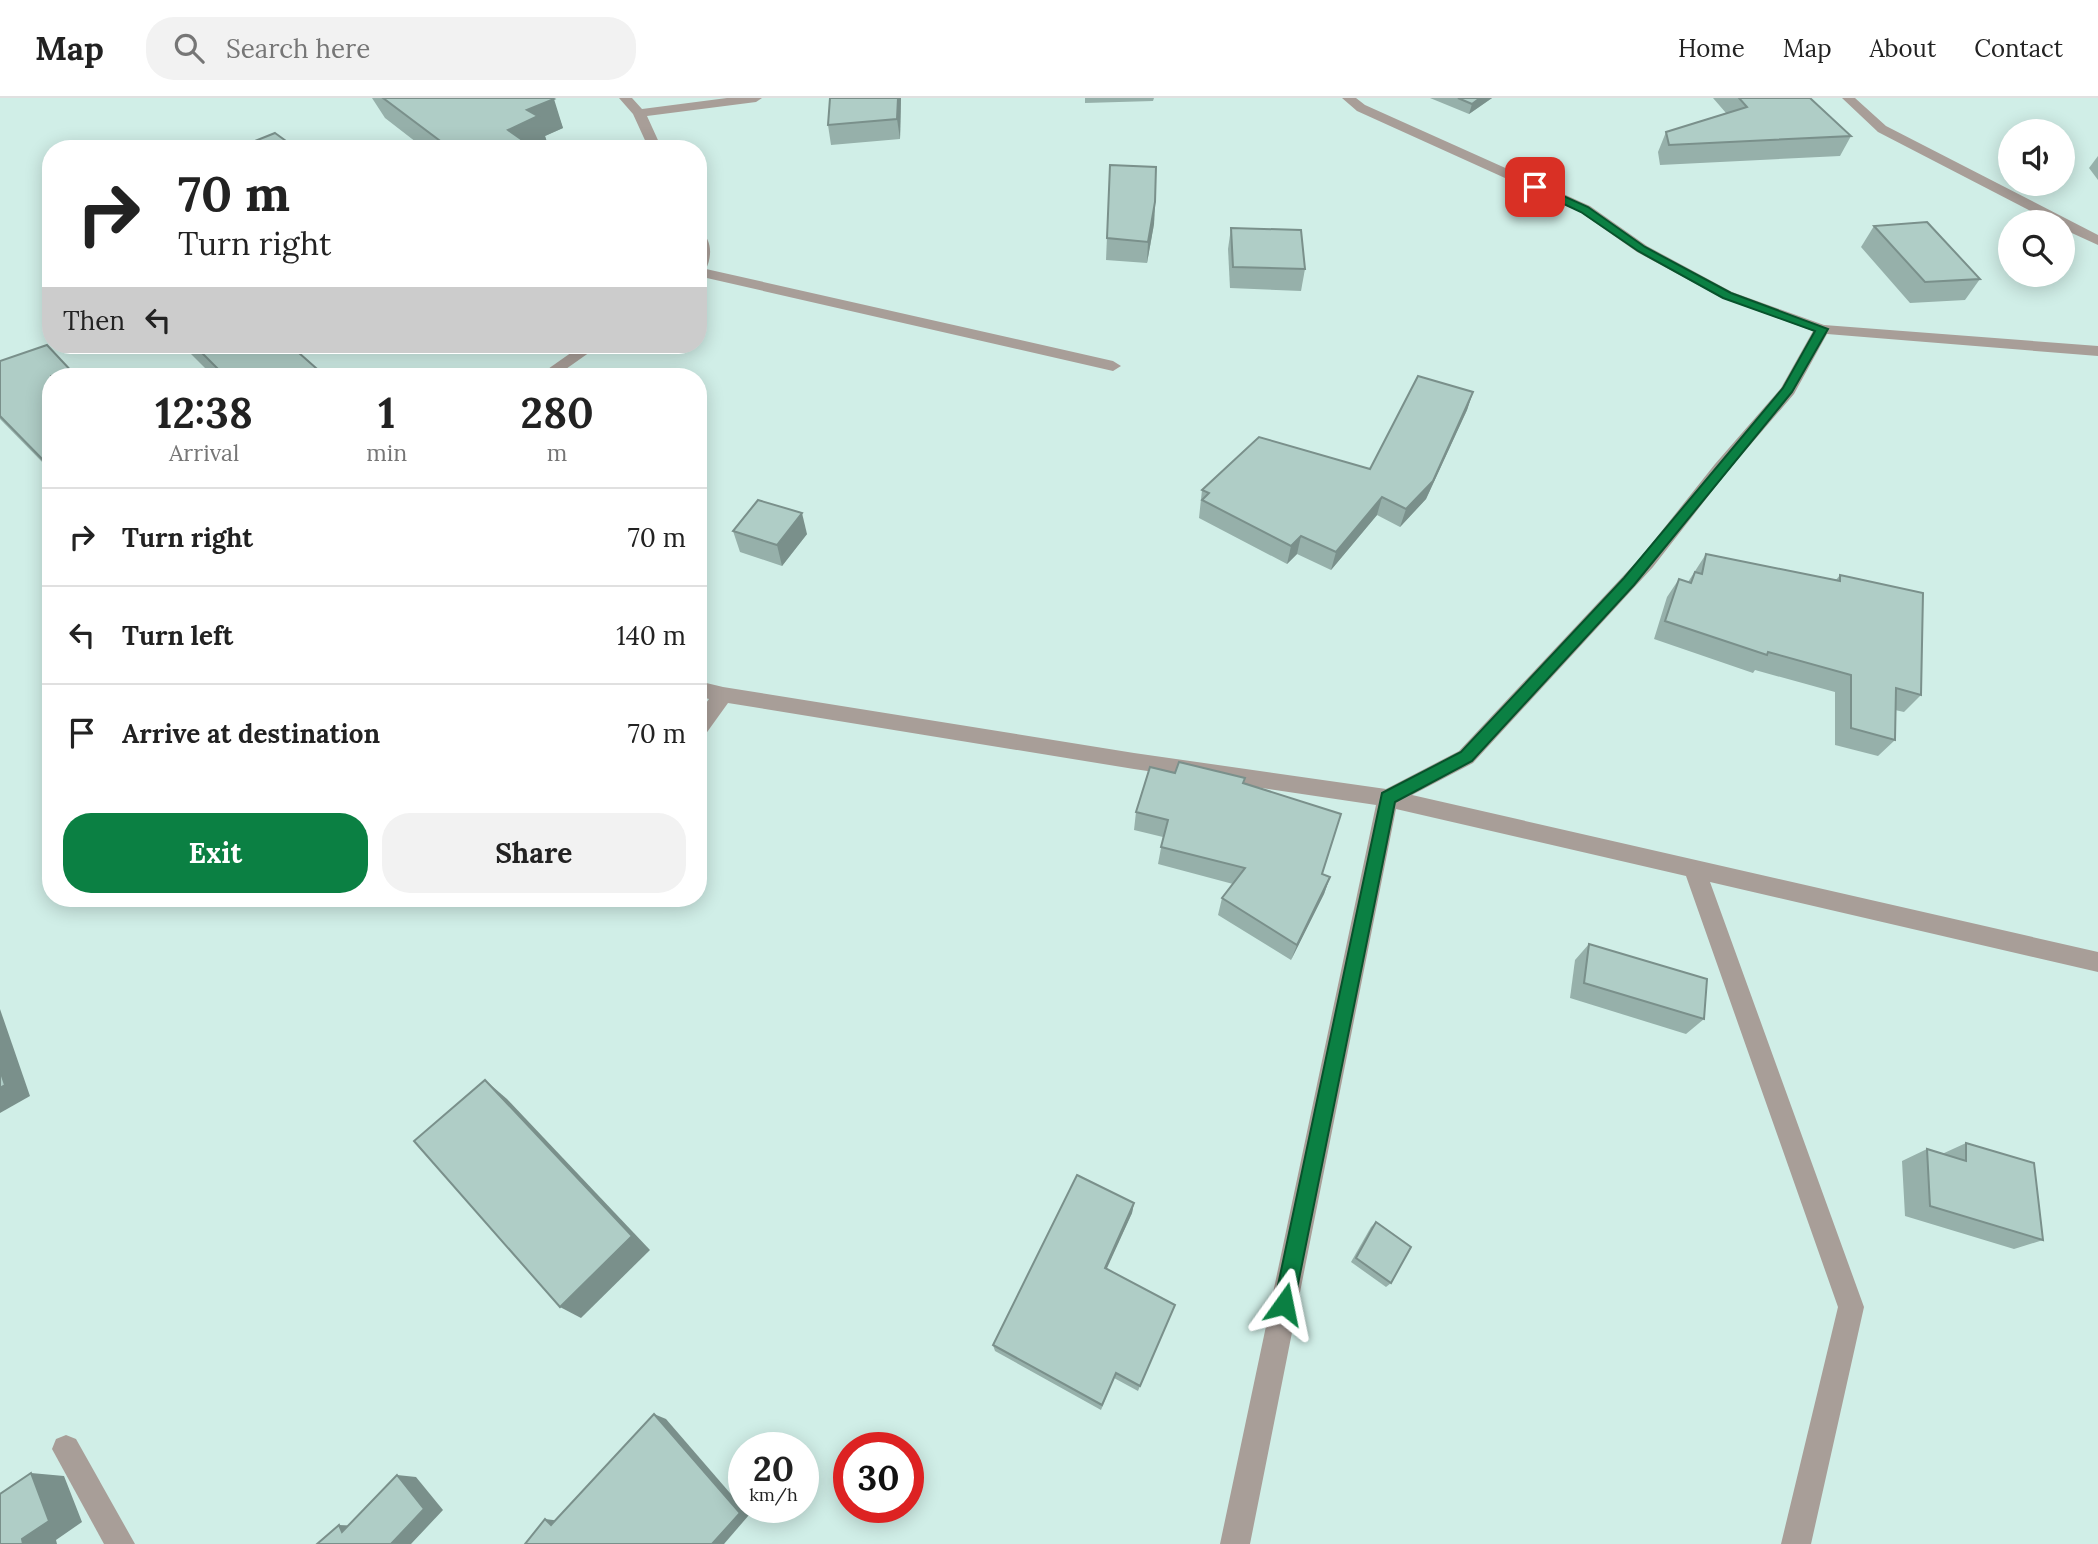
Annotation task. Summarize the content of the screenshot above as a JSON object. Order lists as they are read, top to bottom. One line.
{"page":{"header":"Map","search":"Search here","nav":["Home","Map","About","Contact"],"turn":["70 m","Turn right"],"then":"Then","eta":["12:38","Arrival","1","min","280","m"],"list":[{"name":"Turn right","value":"70 m"},{"name":"Turn left","value":"140 m"},{"name":"Arrive at destination","value":"70 m"}],"buttons":["Exit","Share"],"speed":"20 km/h","limit":"30"}}
